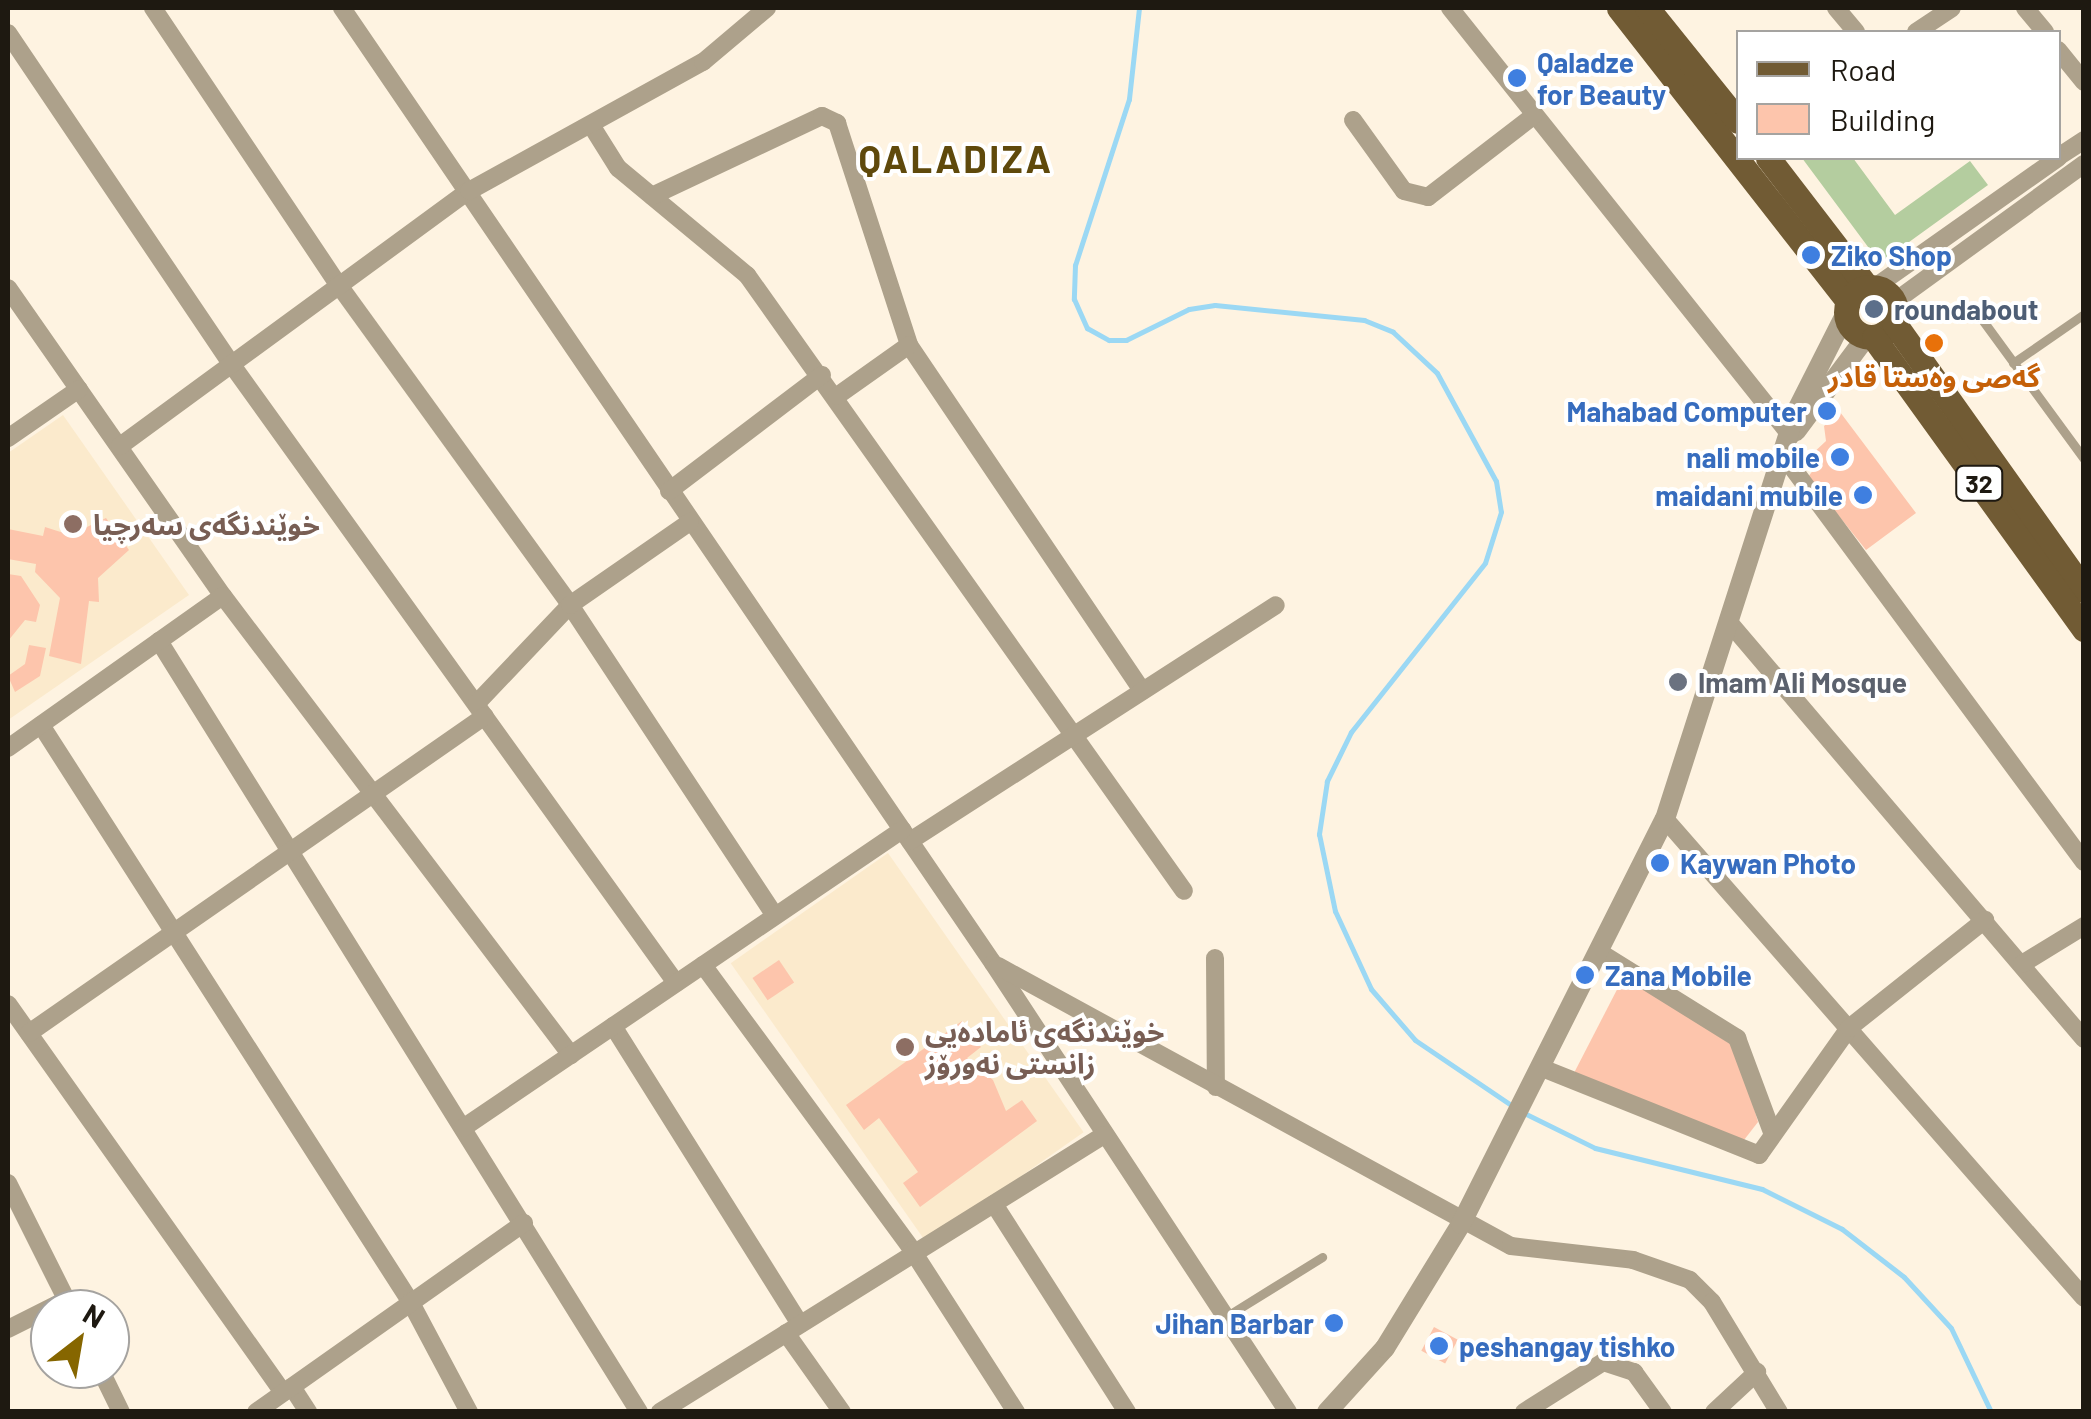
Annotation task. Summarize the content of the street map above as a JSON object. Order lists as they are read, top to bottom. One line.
{"streets":{"main road":["32"]},"districts":["QALADIZA"],"places":["Qaladze for Beauty","Ziko Shop","roundabout","گەصی وەستا قادر","Mahabad Computer","nali mobile","maidani mubile","خوێندنگەی سەرچیا","Imam Ali Mosque","Kaywan Photo","Zana Mobile","خوێندنگەی ئامادەیی زانستی نەورۆز","Jihan Barbar","peshangay tishko"],"legend":["Road","Building"],"north":"top right"}
